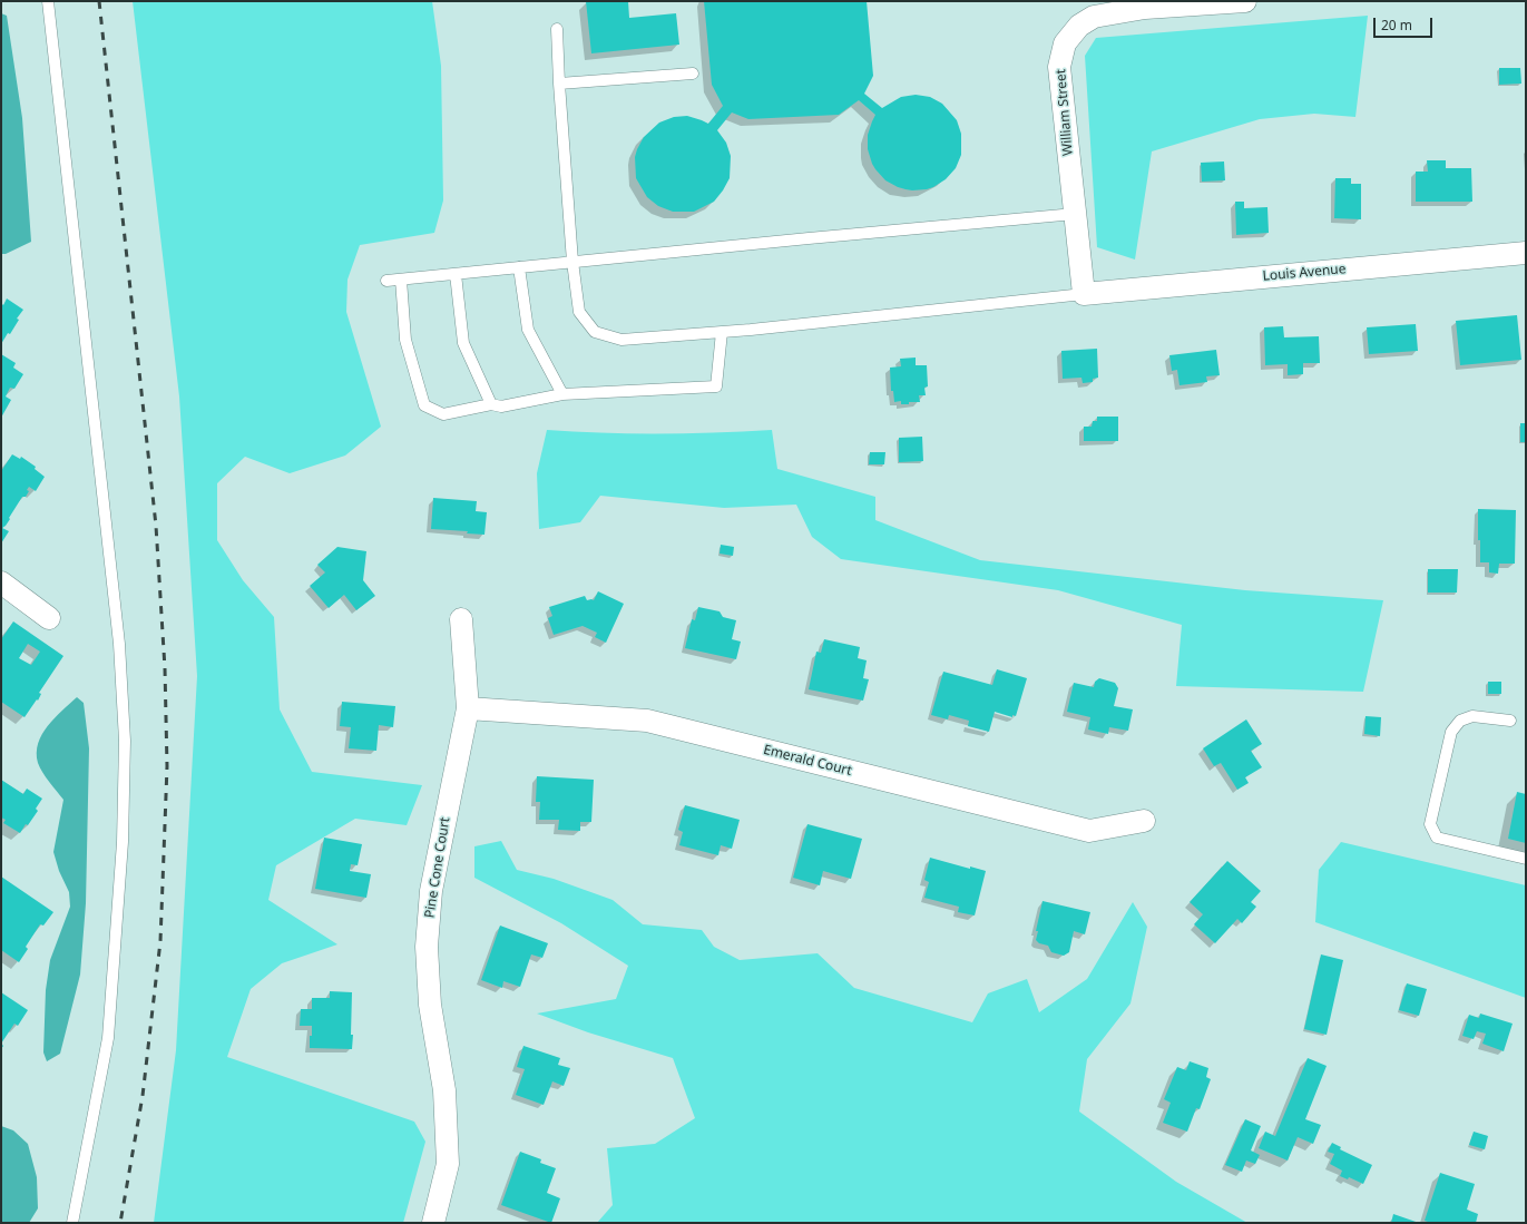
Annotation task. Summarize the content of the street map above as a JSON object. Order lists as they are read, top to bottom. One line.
{"streets":{"street":["William Street","Louis Avenue","Emerald Court","Pine Cone Court"]},"crossings":[["William Street","Louis Avenue"],["Emerald Court","Pine Cone Court"]],"scale_bar":"20 m"}
